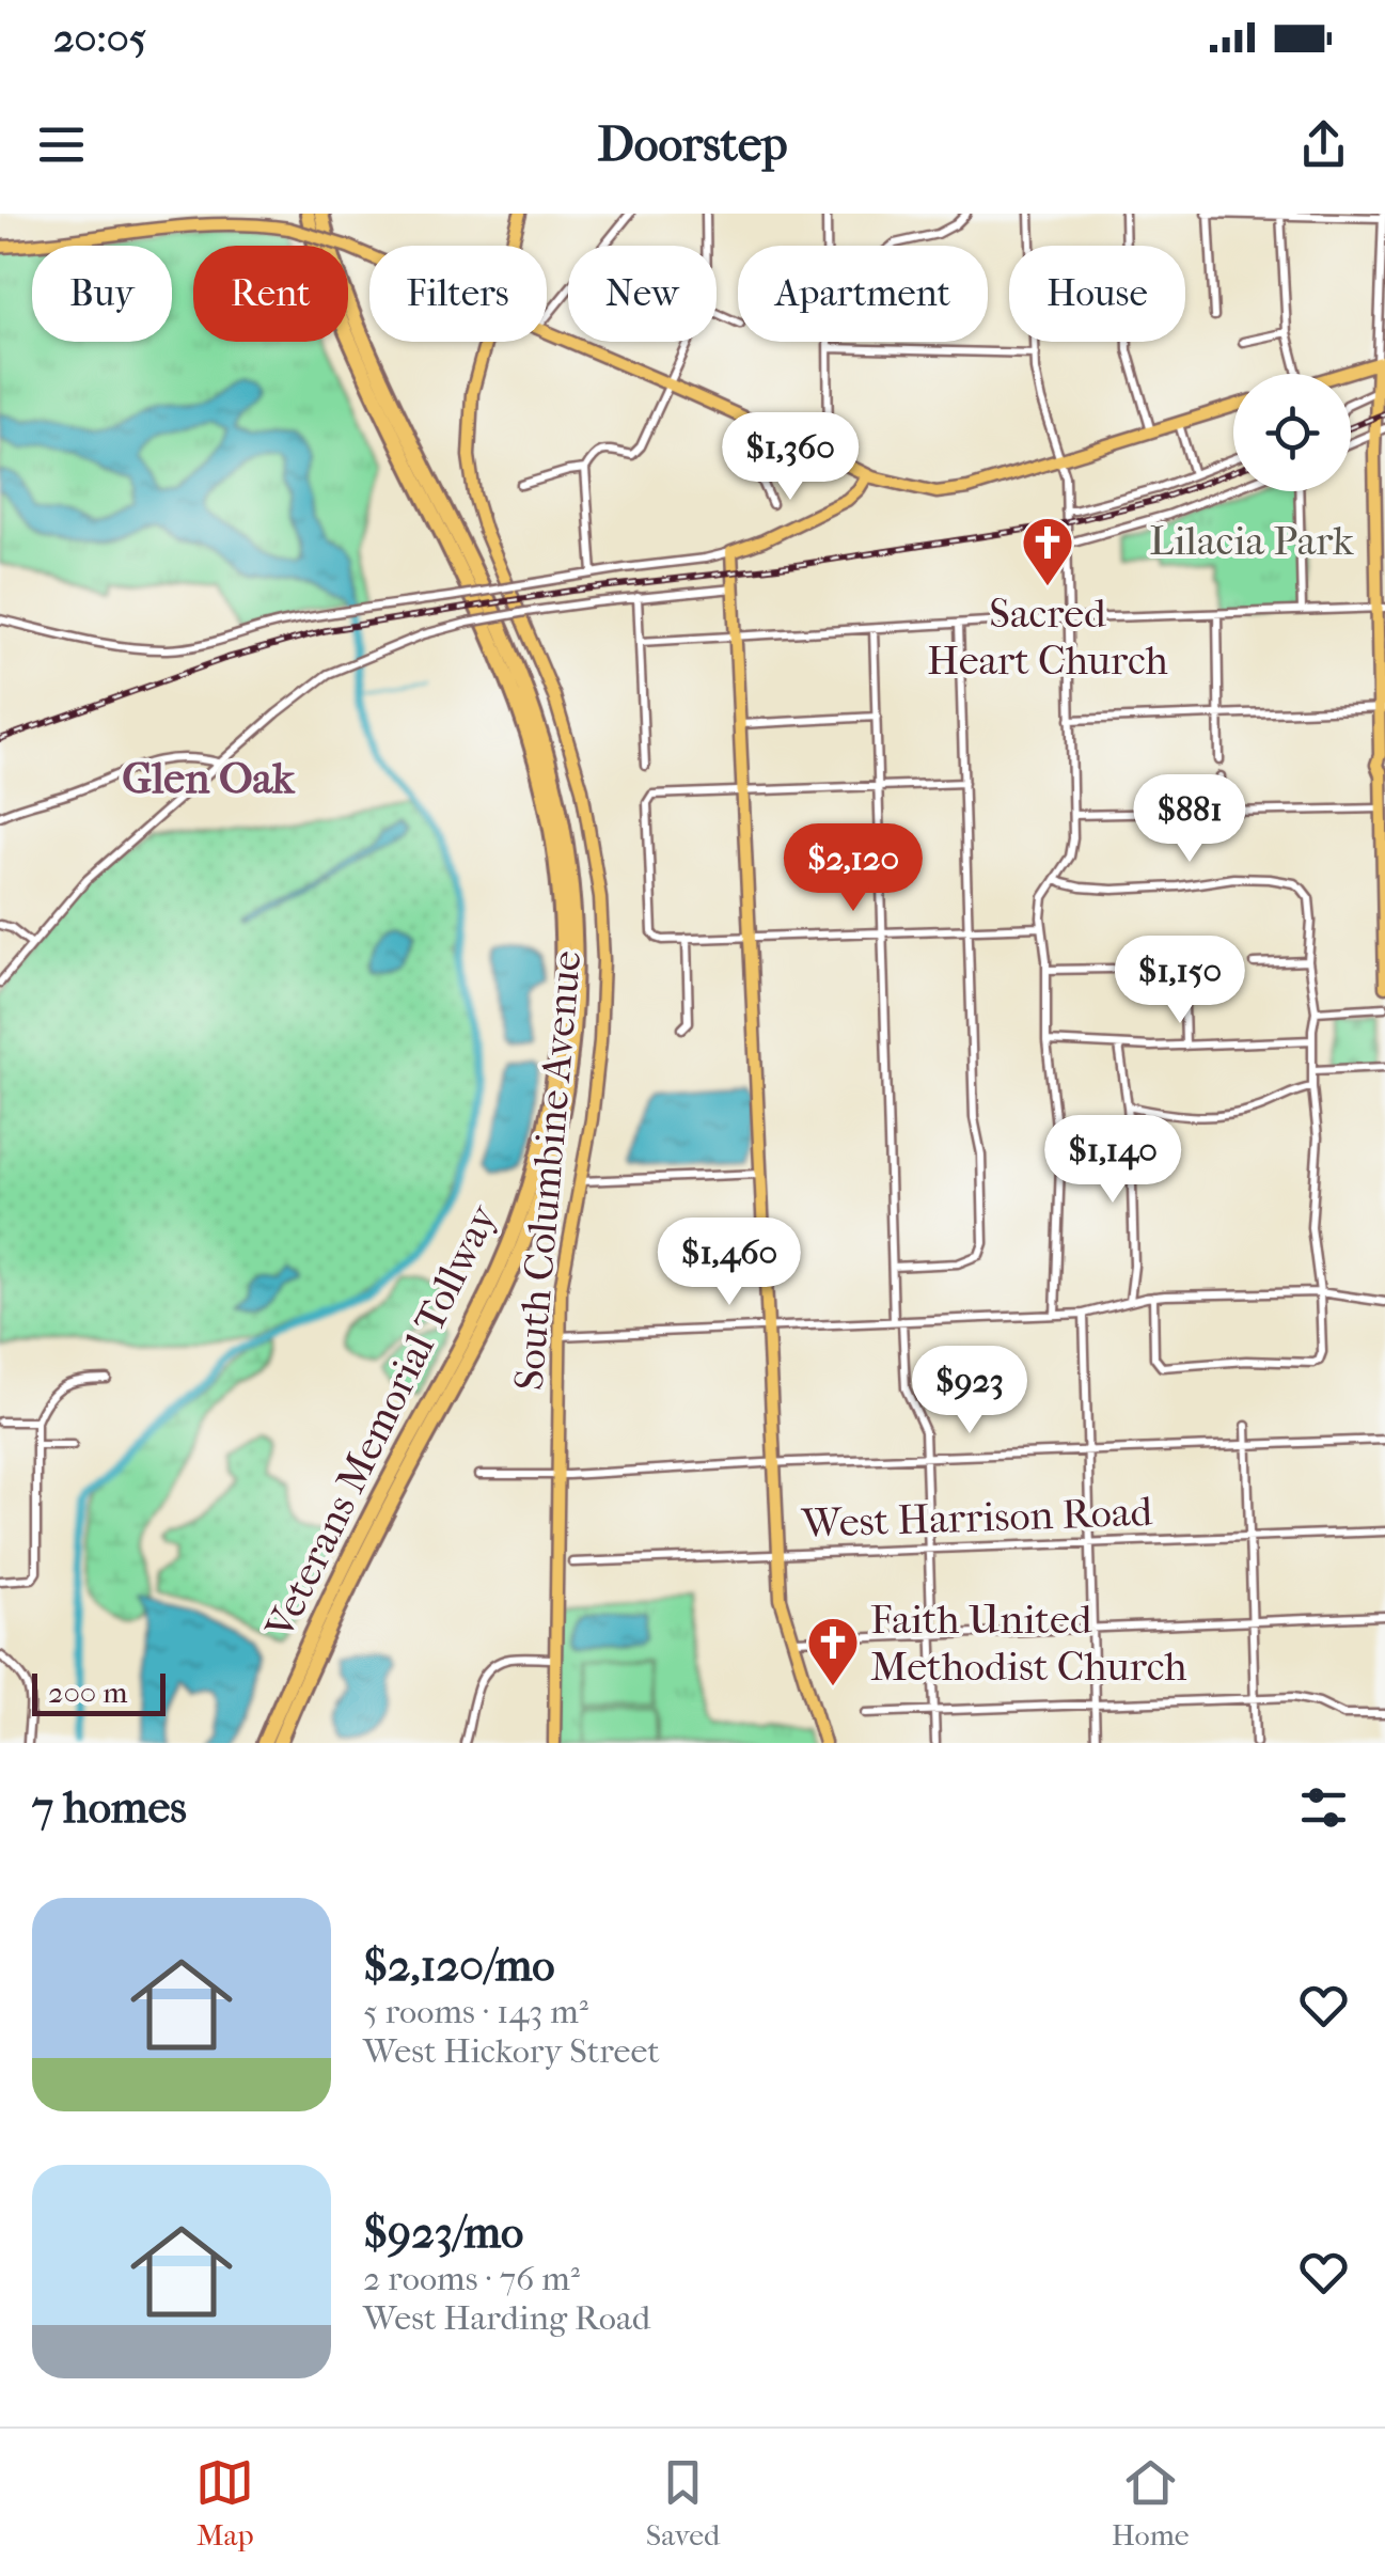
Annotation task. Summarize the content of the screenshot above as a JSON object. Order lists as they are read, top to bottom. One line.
{"streets":{"highway":["Veterans Memorial Tollway"],"main road":["South Columbine Avenue"],"street":["West Harrison Road"]},"districts":["Glen Oak"],"parks":["Lilacia Park"],"places":{"church":["Sacred Heart Church","Faith United Methodist Church"]},"scale_bar":"200 m","page":{"status":"20:05","header":"Doorstep","chip":["Buy","Rent","Filters","New","Apartment","House"],"price":["$1,360","$881","$2,120","$1,150","$1,140","$1,460","$923"],"scale":"200 m","heading":"7 homes","list":[{"name":"$2,120/mo","note":"5 rooms · 143 m² · West Hickory Street"},{"name":"$923/mo","note":"2 rooms · 76 m² · West Harding Road"}],"tabs":["Map","Saved","Home"]}}
